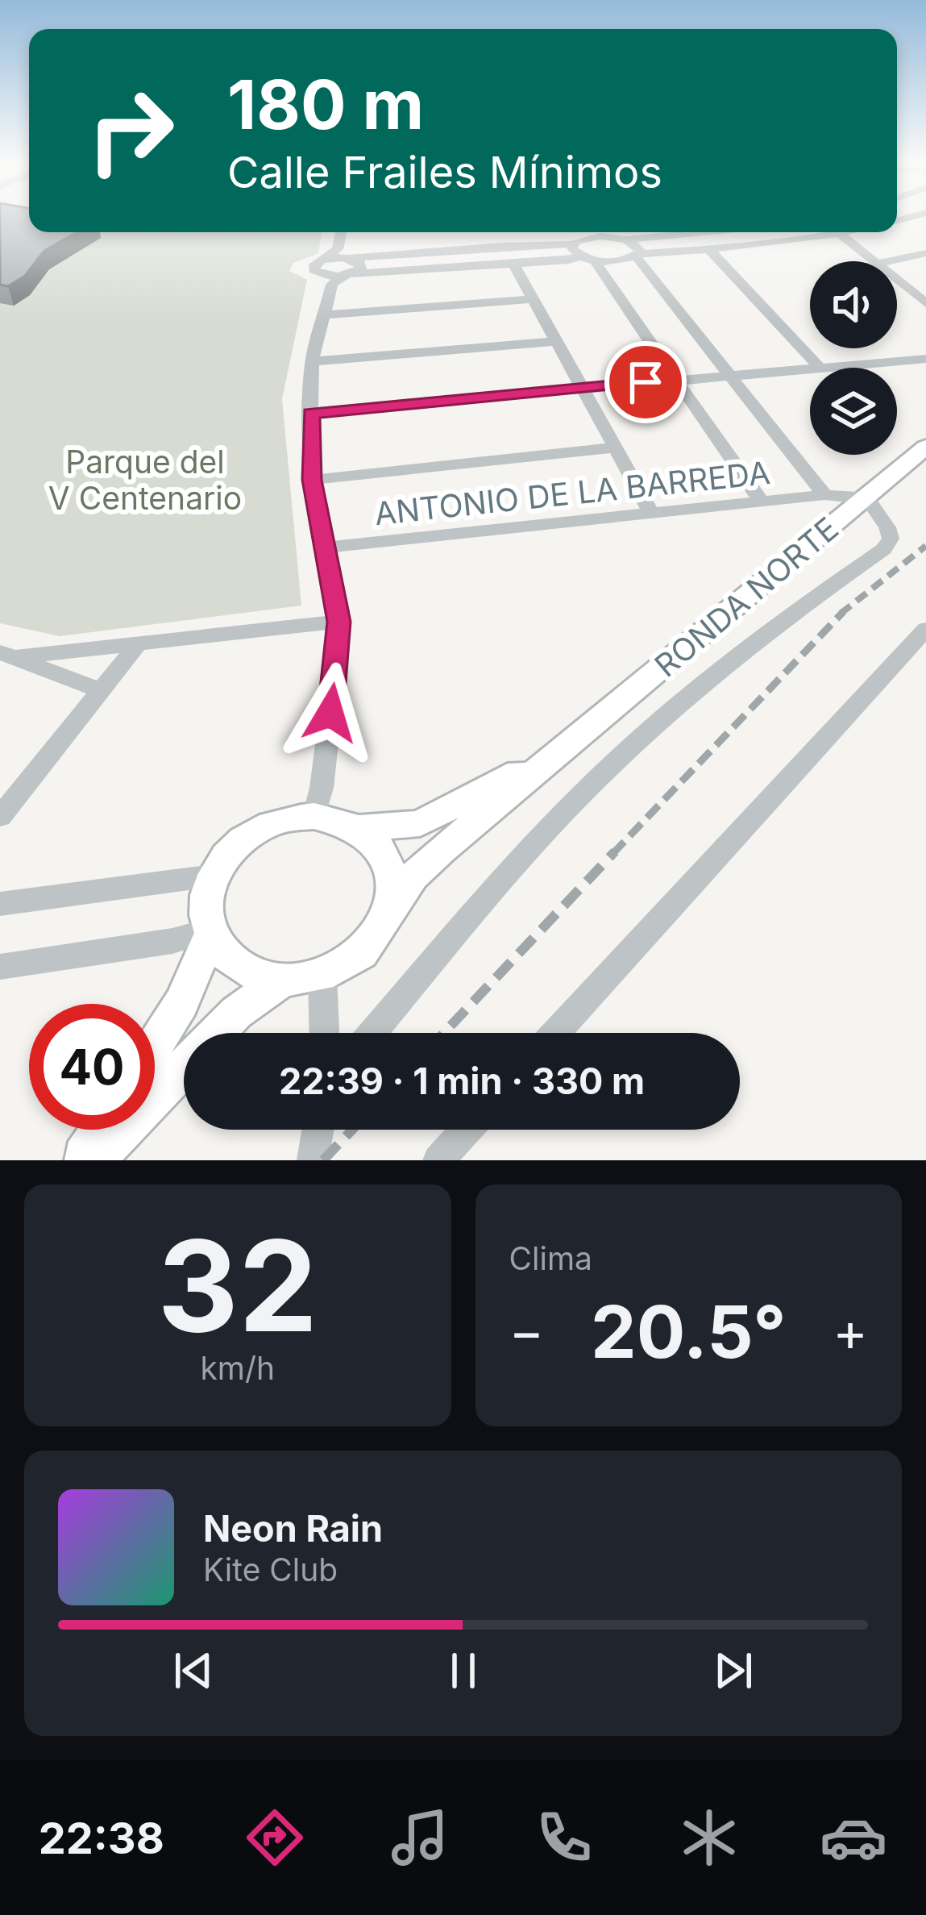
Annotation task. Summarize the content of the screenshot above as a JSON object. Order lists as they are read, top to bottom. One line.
{"streets":{"main road":["RONDA NORTE"],"street":["ANTONIO DE LA BARREDA"]},"crossings":[["ANTONIO DE LA BARREDA","RONDA NORTE"]],"parks":["Parque del V Centenario"],"page":{"turn":["180 m","Calle Frailes Mínimos"],"limit":"40","trip":"22:39 · 1 min · 330 m","tile":[["32","km/h"],"Clima"],"heat":["−","20.5°","+"],"song":["Neon Rain","Kite Club"],"tabs":"22:38"}}
